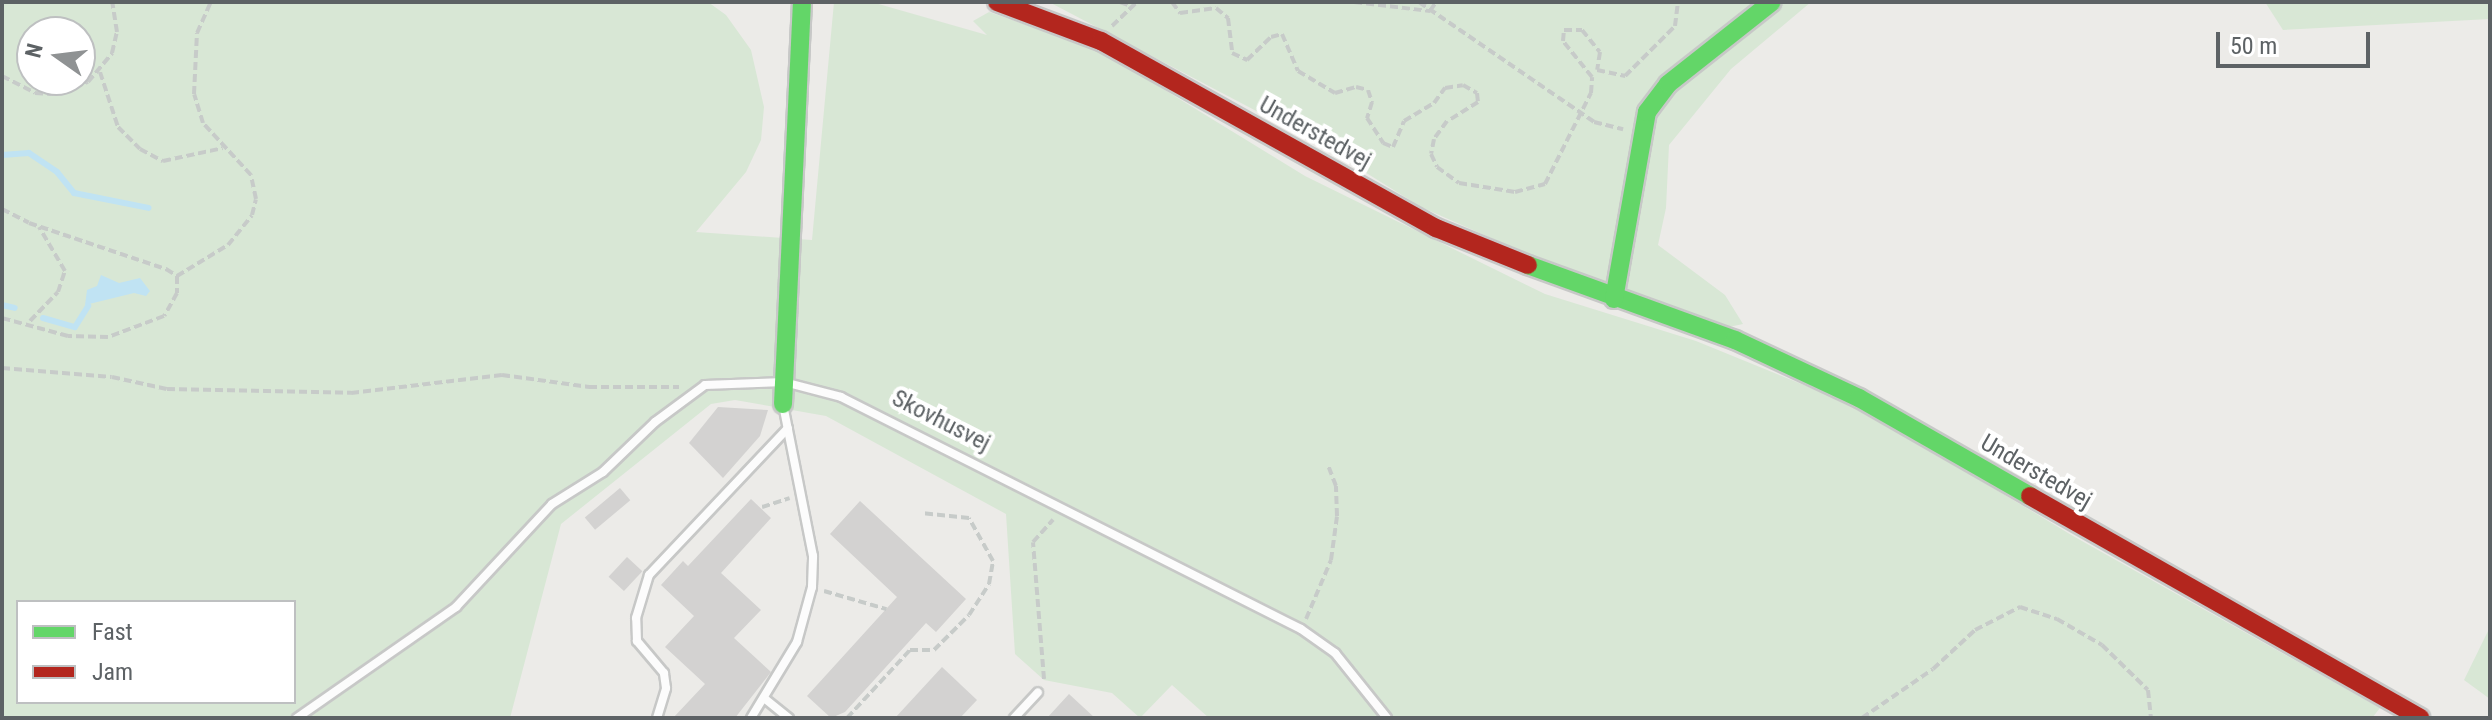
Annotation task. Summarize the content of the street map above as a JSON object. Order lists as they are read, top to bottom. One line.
{"streets":{"street":["Understedvej"],"lane":["Skovhusvej"]},"legend":["Fast","Jam"],"scale_bar":"50 m","north":"left"}
